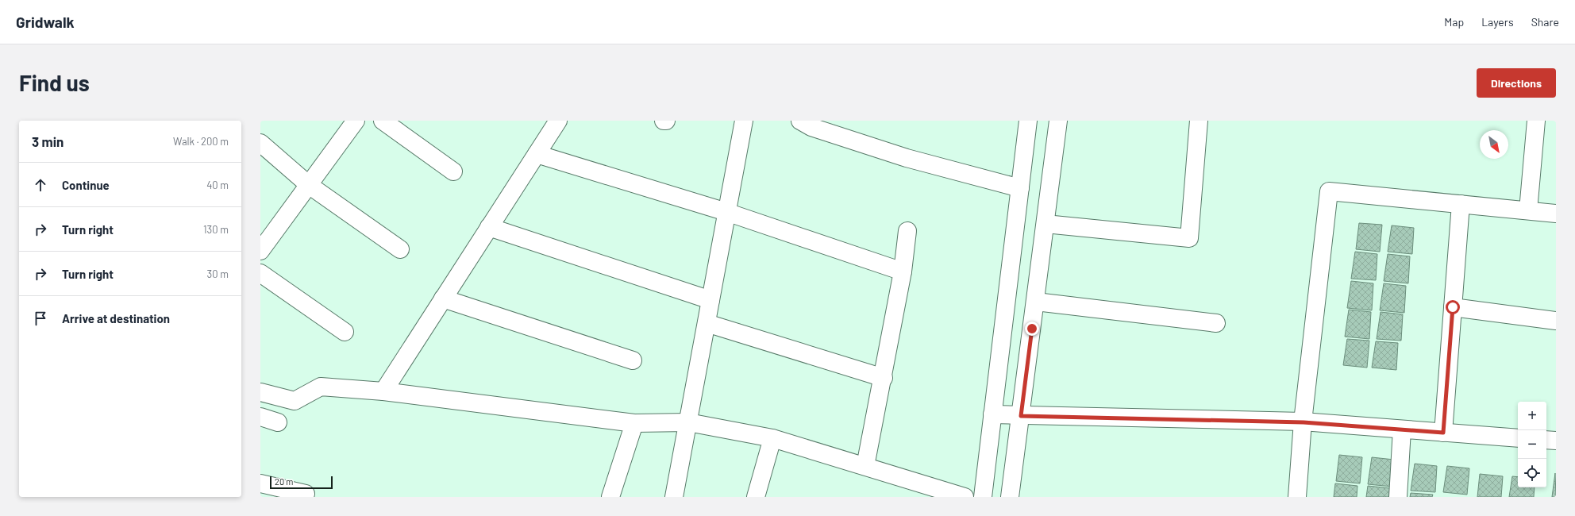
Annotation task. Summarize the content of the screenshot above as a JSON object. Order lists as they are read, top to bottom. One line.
{"scale_bar":"20 m","north":"bottom right","page":{"header":"Gridwalk","nav":["Map","Layers","Share"],"buttons":"Directions","title":"Find us","heading":["3 min","Walk · 200 m"],"list":[["Continue","40 m"],["Turn right","130 m"],["Turn right","30 m"],"Arrive at destination"],"map_buttons":["+","−"],"scale":"20 m"}}
